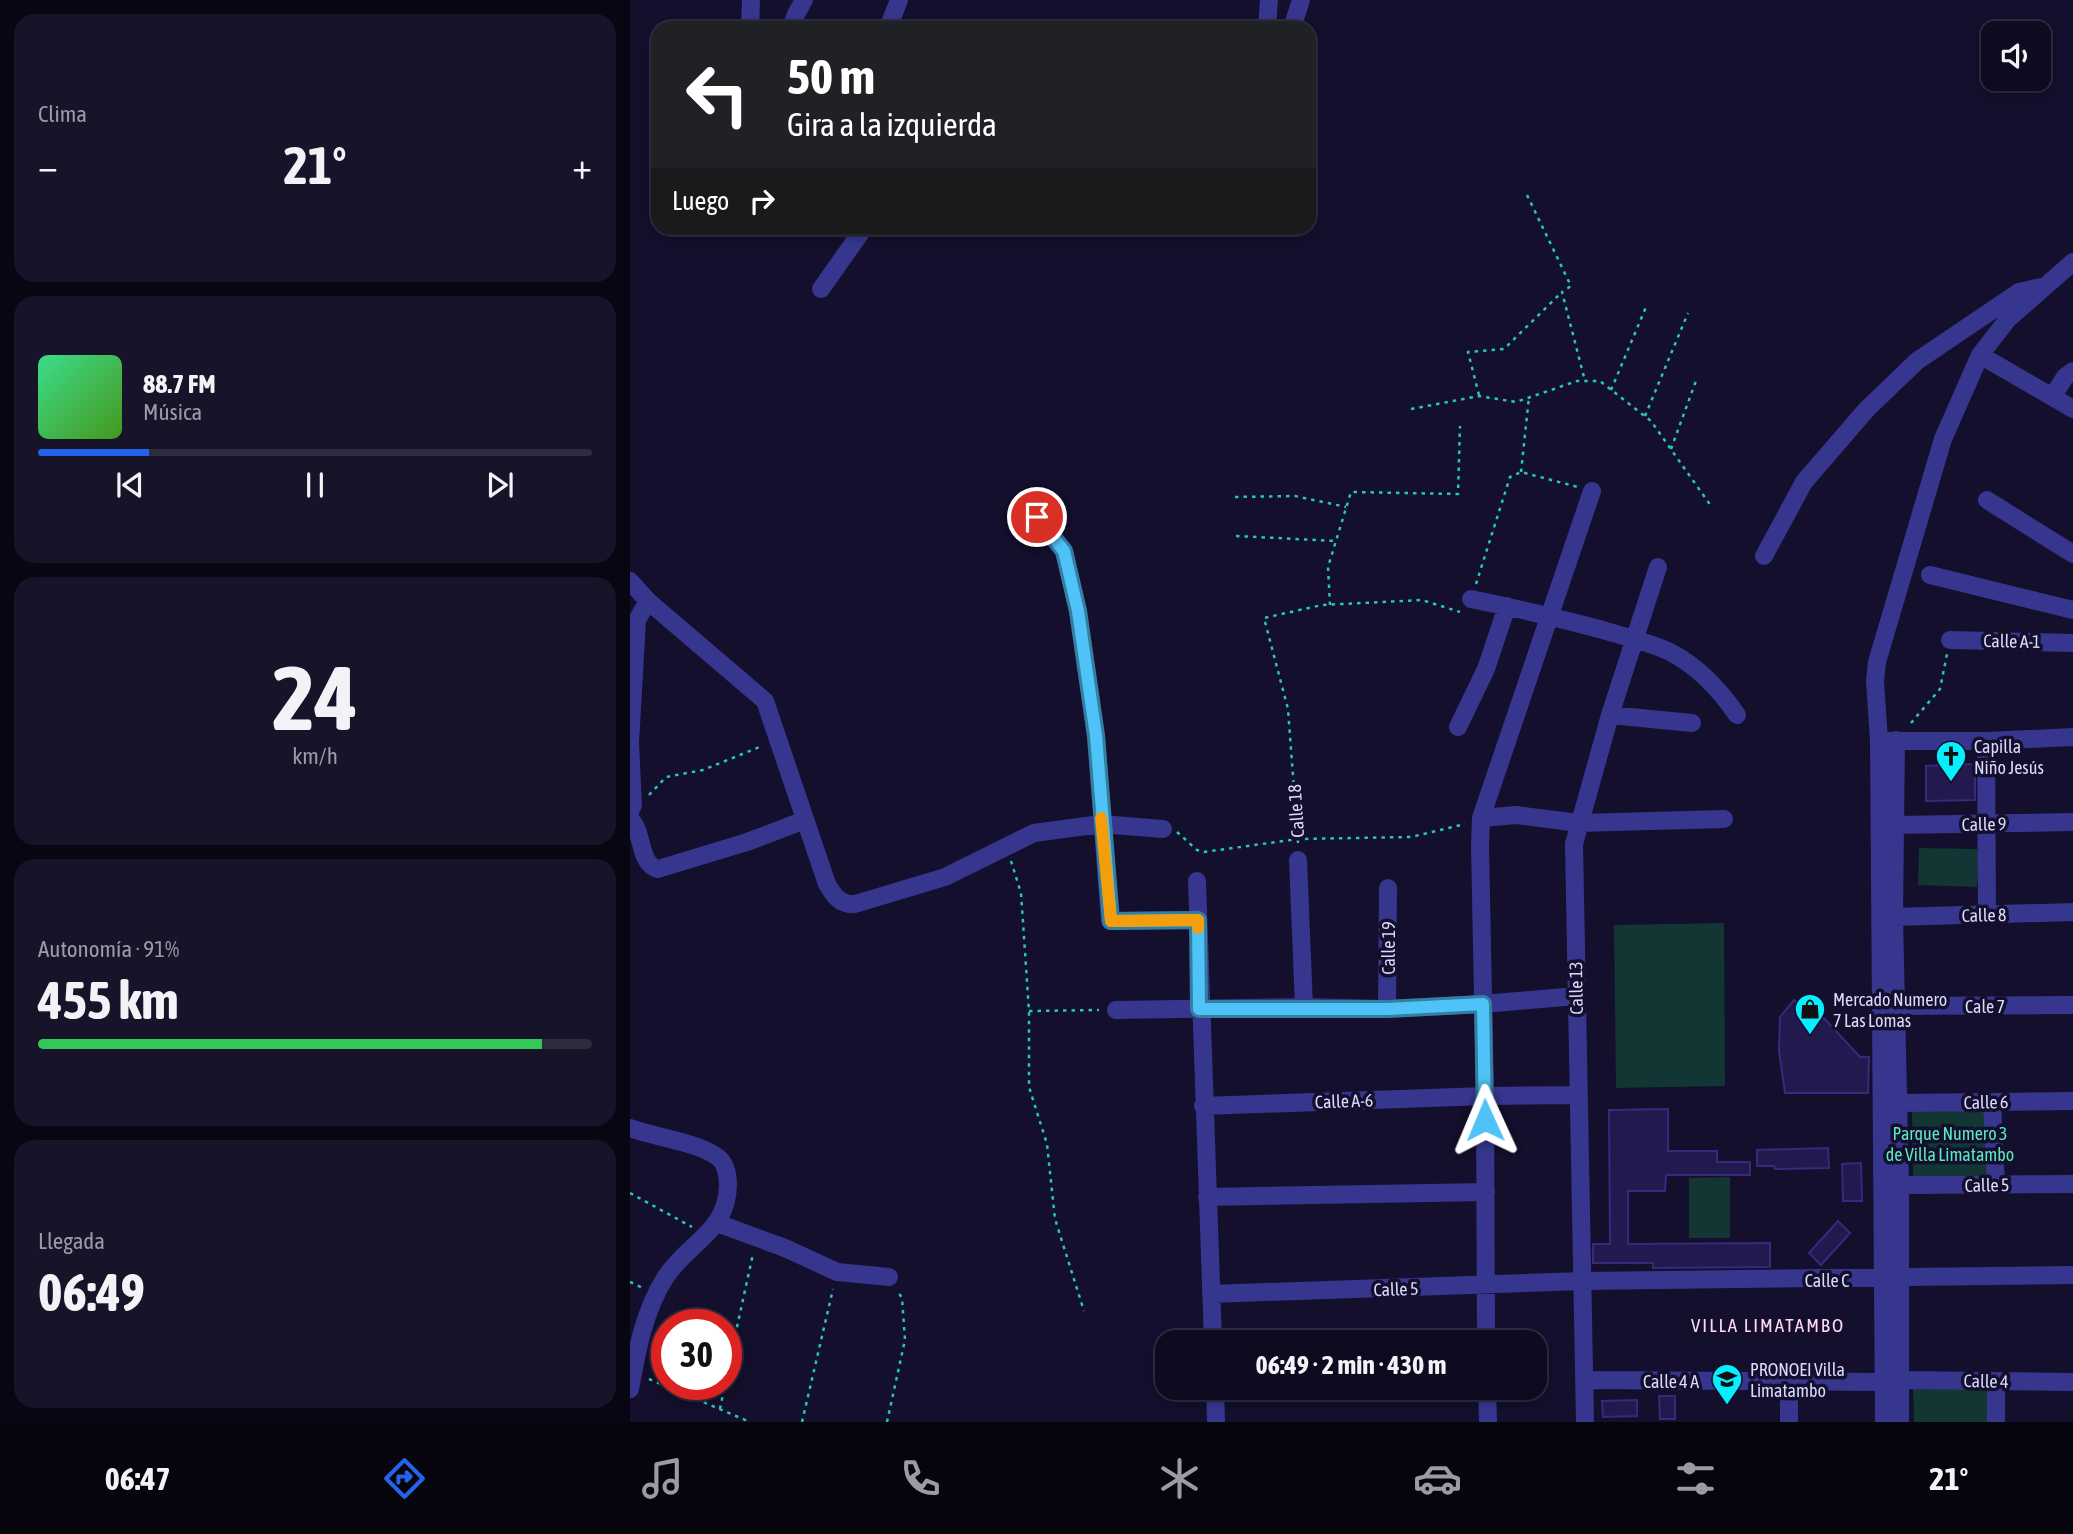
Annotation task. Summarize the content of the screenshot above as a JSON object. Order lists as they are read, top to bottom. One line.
{"streets":{"street":["Calle A-1","Calle 18","Calle 9","Calle 8","Calle 19","Calle 13","Cale 7","Calle A-6","Calle 6","Calle 5","Calle C","Calle 4 A","Calle 4"]},"crossings":[["Calle 13","Calle A-6"],["Calle 13","Calle 5"],["Calle 13","Calle C"],["Calle 13","Calle 4 A"],["Calle 5","Calle C"],["Calle 4 A","Calle 4"]],"districts":["VILLA LIMATAMBO"],"parks":["Parque Numero 3 de Villa Limatambo"],"places":{"church":["Capilla Niño Jesús"],"shop":["Mercado Numero 7 Las Lomas"],"school or university":["PRONOEI Villa Limatambo"]},"page":{"tile":["Clima",["24","km/h"],["Autonomía · 91%","455 km"],["Llegada","06:49"]],"turn":["50 m","Gira a la izquierda"],"heat":["−","21°","+"],"then":"Luego","song":["88.7 FM","Música"],"limit":"30","trip":"06:49 · 2 min · 430 m","tabs":["06:47","21°"]}}
